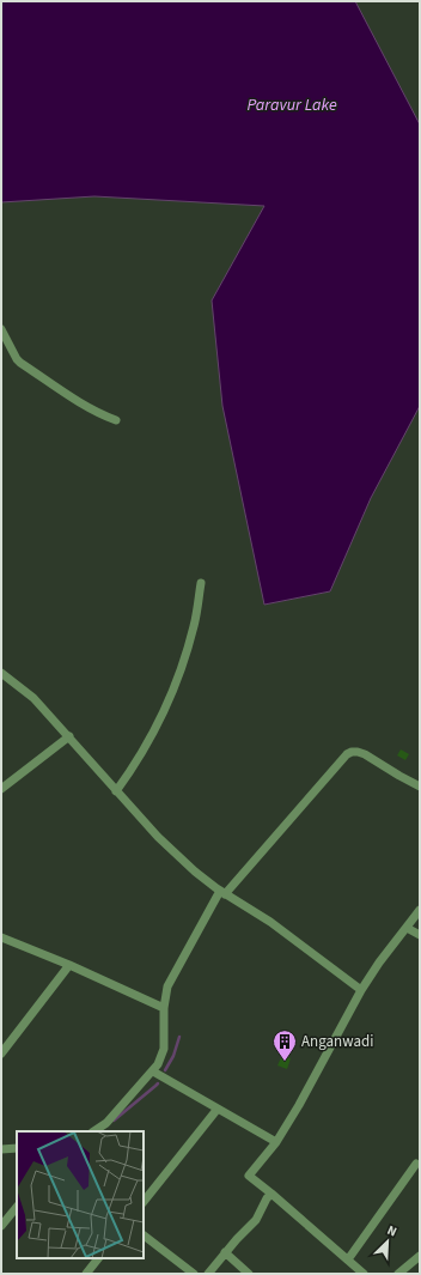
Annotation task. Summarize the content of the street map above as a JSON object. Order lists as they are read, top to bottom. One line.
{"water":["Paravur Lake"],"places":{"building":["Anganwadi"]},"north":"top right"}
